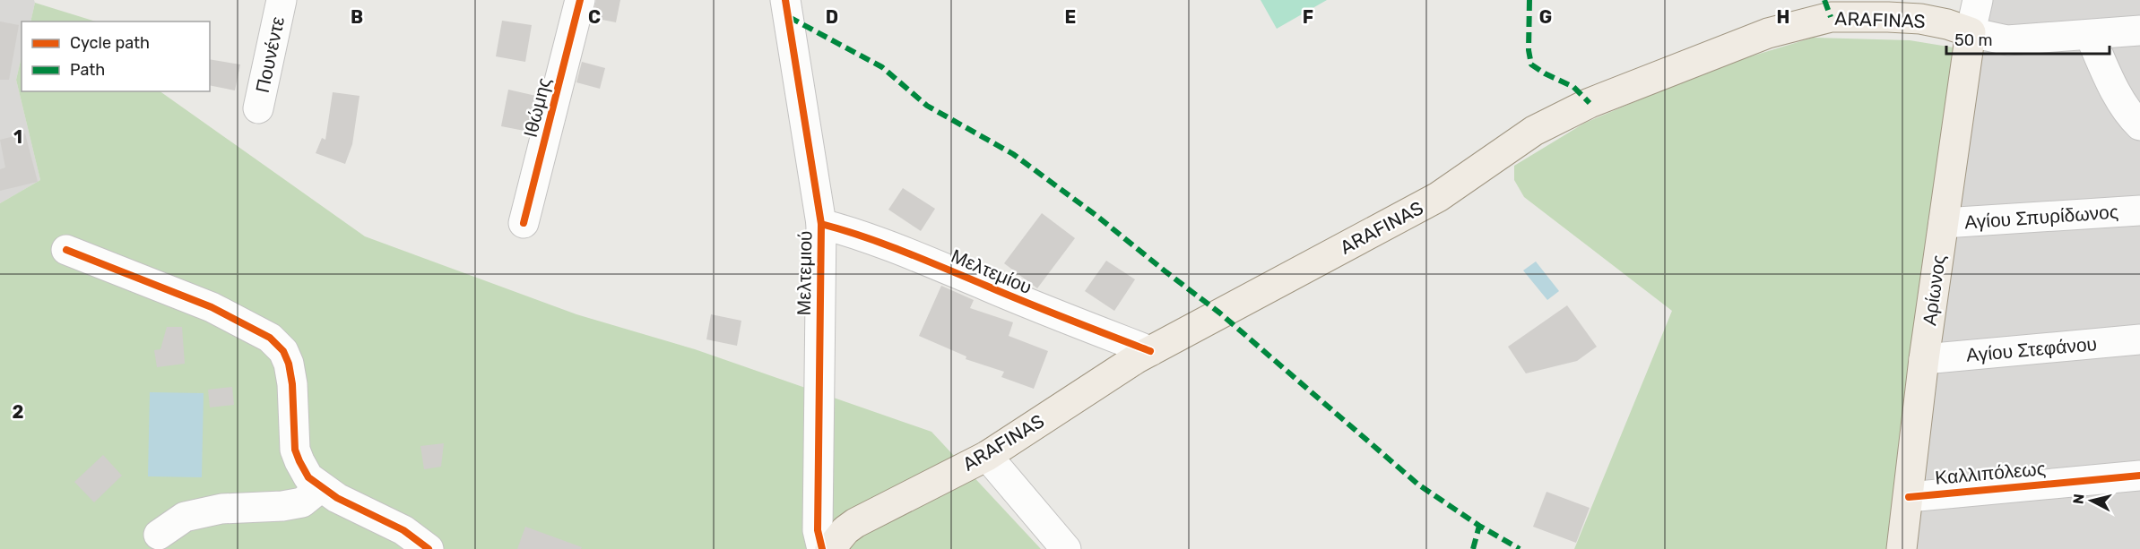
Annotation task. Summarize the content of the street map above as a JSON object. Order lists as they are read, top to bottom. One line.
{"streets":{"main road":["ARAFINAS","Αρίωνος"],"street":["Πουνέντε","Ιθώμης","Αγίου Σπυρίδωνος","Μελτεμίου","Μελτεμιού","Αγίου Στεφάνου","Καλλιπόλεως"]},"crossings":[["ARAFINAS","Μελτεμίου"],["ARAFINAS","Αρίωνος"],["Αγίου Σπυρίδωνος","Αρίωνος"],["Μελτεμίου","Μελτεμιού"],["Αρίωνος","Αγίου Στεφάνου"],["Αρίωνος","Καλλιπόλεως"]],"legend":["Cycle path","Path"],"scale_bar":"50 m","north":"left","grid":{"columns":["B","C","D","E","F","G","H"],"rows":["1","2"]}}
